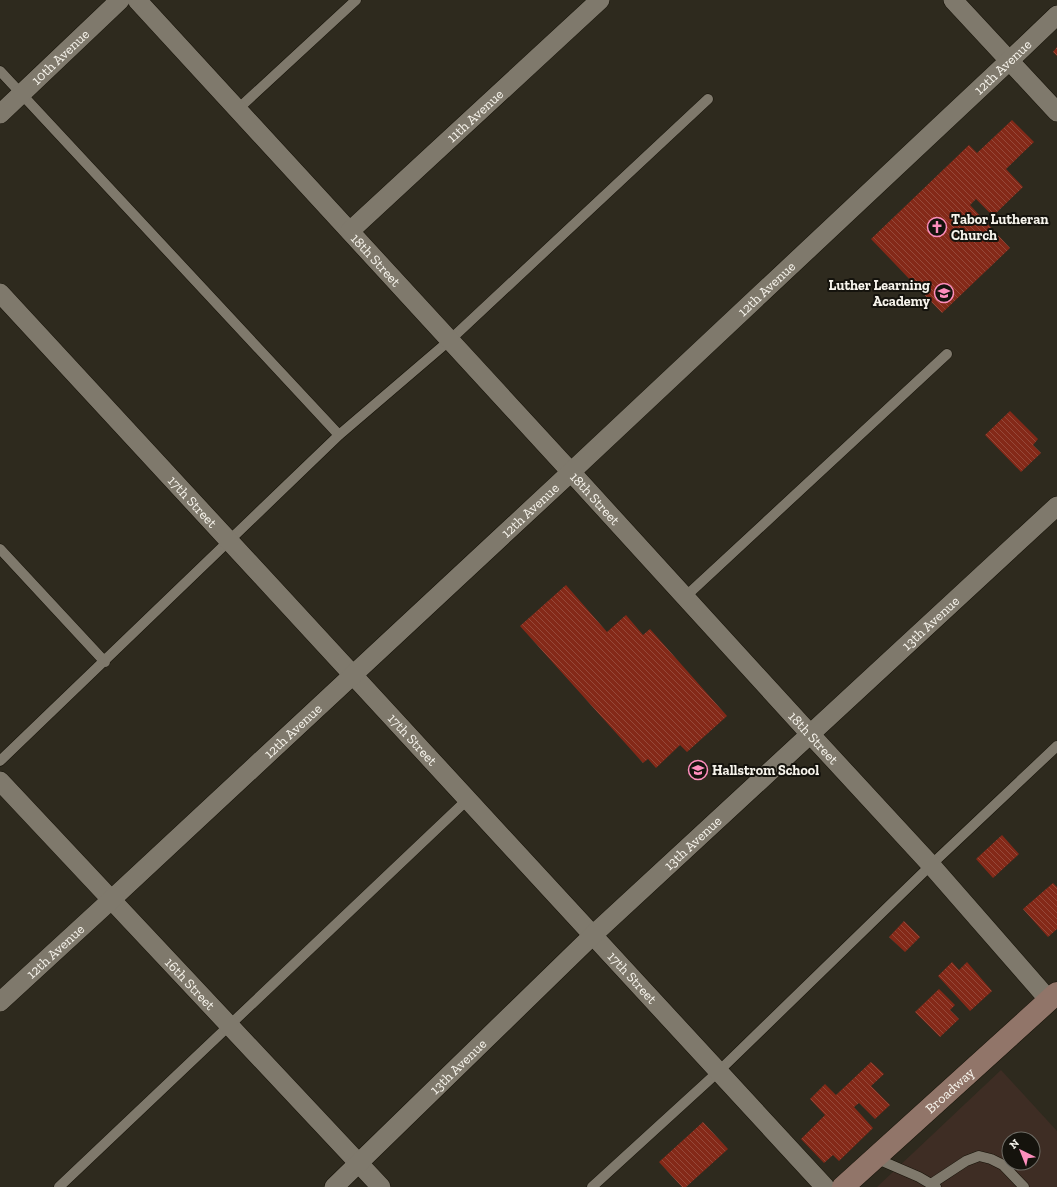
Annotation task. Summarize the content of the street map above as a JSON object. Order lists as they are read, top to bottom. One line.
{"streets":{"main road":["Broadway"],"street":["10th Avenue","12th Avenue","11th Avenue","18th Street","17th Street","13th Avenue","16th Street"]},"crossings":[["12th Avenue","18th Street"],["12th Avenue","17th Street"],["12th Avenue","16th Street"],["11th Avenue","18th Street"],["18th Street","13th Avenue"],["18th Street","Broadway"],["17th Street","13th Avenue"],["13th Avenue","16th Street"]],"places":{"church":["Tabor Lutheran Church"],"school or university":["Luther Learning Academy","Hallstrom School"]},"north":"top left"}
